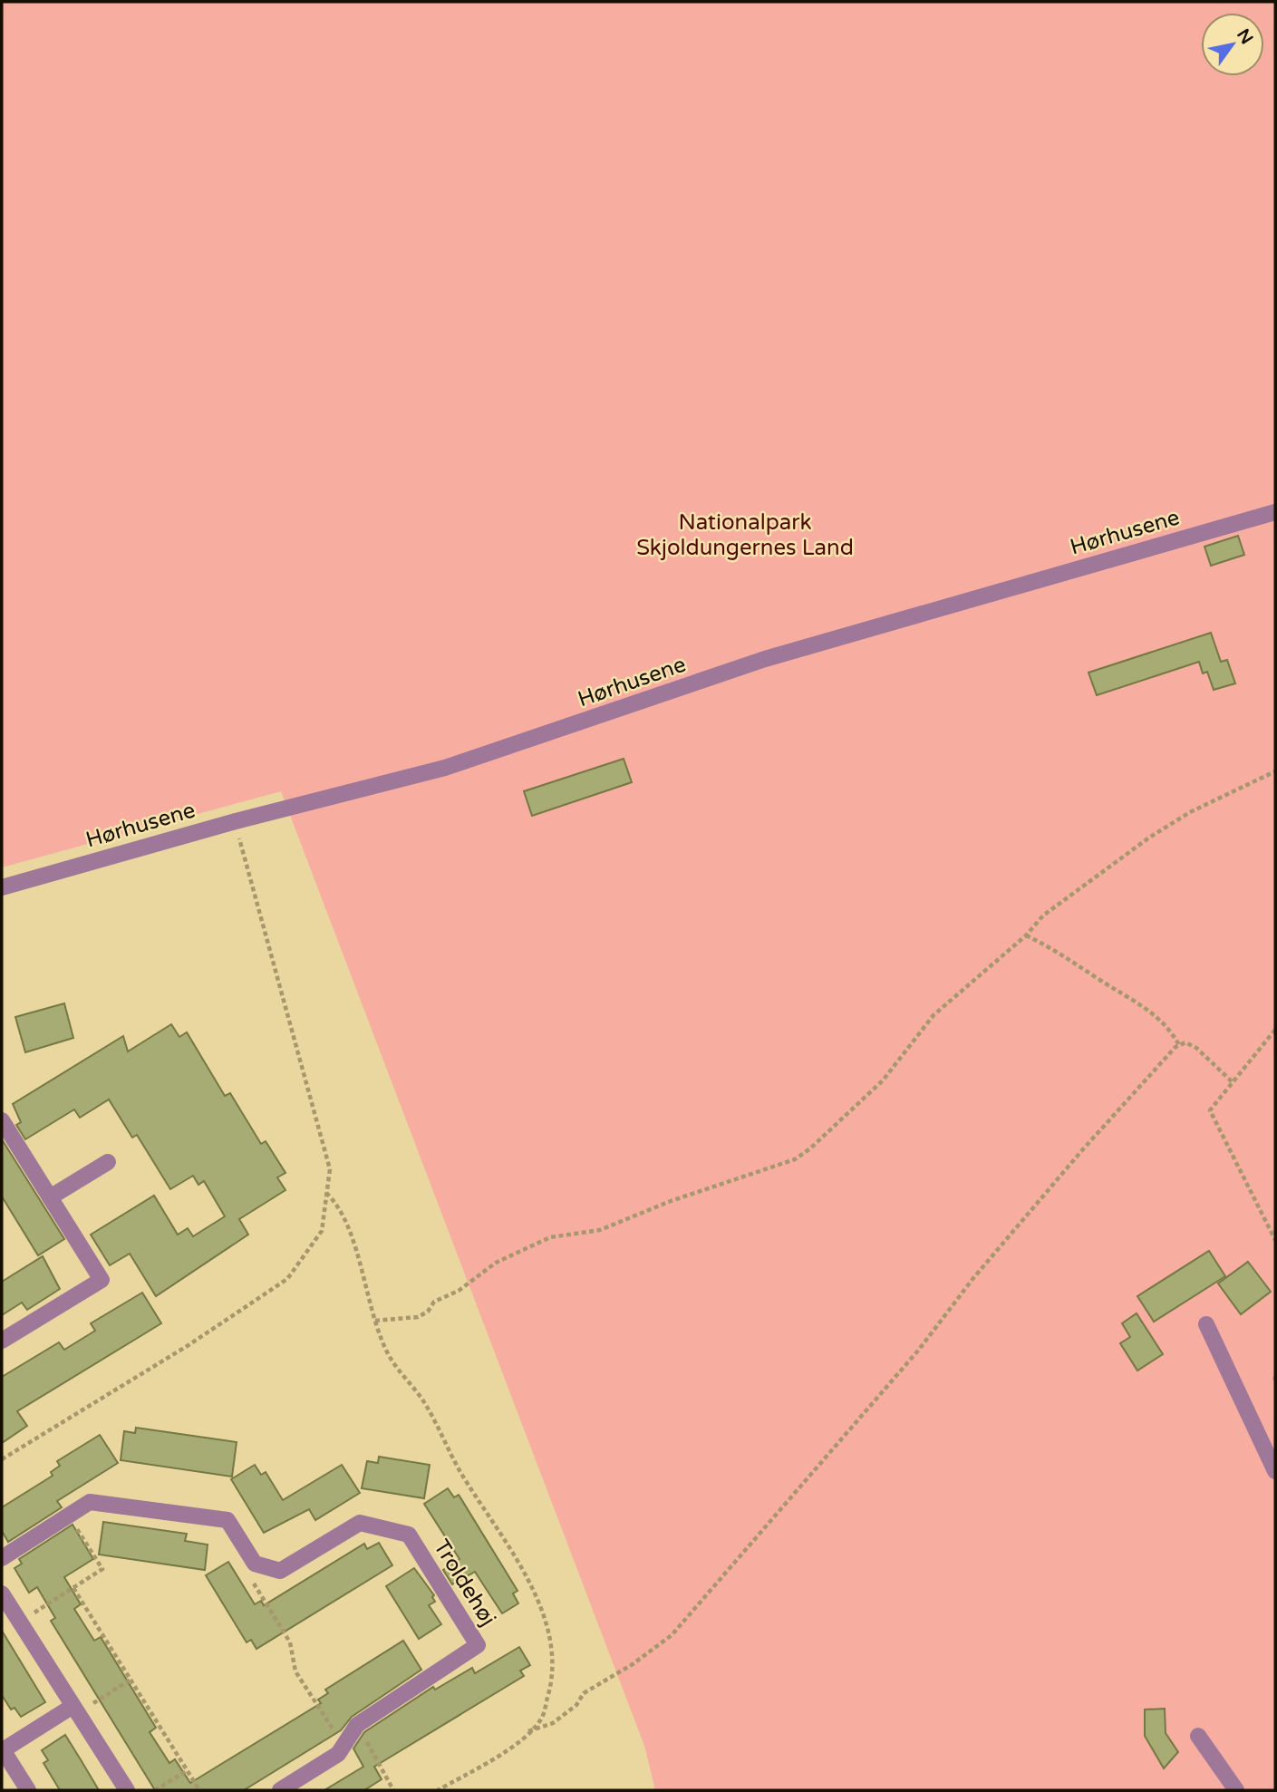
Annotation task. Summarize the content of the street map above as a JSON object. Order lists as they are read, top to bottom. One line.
{"streets":{"street":["Hørhusene","Troldehøj"]},"parks":["Nationalpark Skjoldungernes Land"],"north":"top right"}
